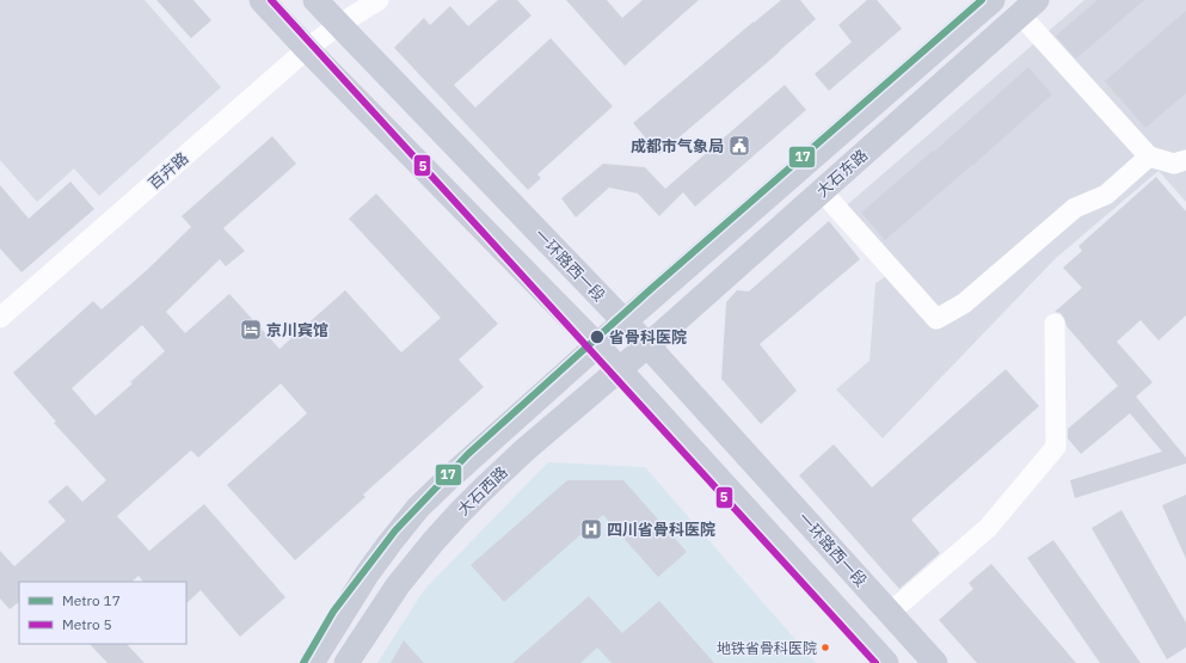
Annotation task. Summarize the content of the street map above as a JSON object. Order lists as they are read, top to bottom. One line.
{"streets":{"main road":["大石东路","一环路西一段","大石西路"],"street":["百卉路"]},"crossings":[["百卉路","一环路西一段"],["大石东路","一环路西一段"],["大石东路","大石西路"],["一环路西一段","大石西路"]],"places":{"public building":["成都市气象局"],"hotel":["京川宾馆"],"other":["省骨科医院","地铁省骨科医院"],"hospital":["四川省骨科医院"]},"lines":["metro line 17","metro line 5"],"legend":["Metro 17","Metro 5"]}
